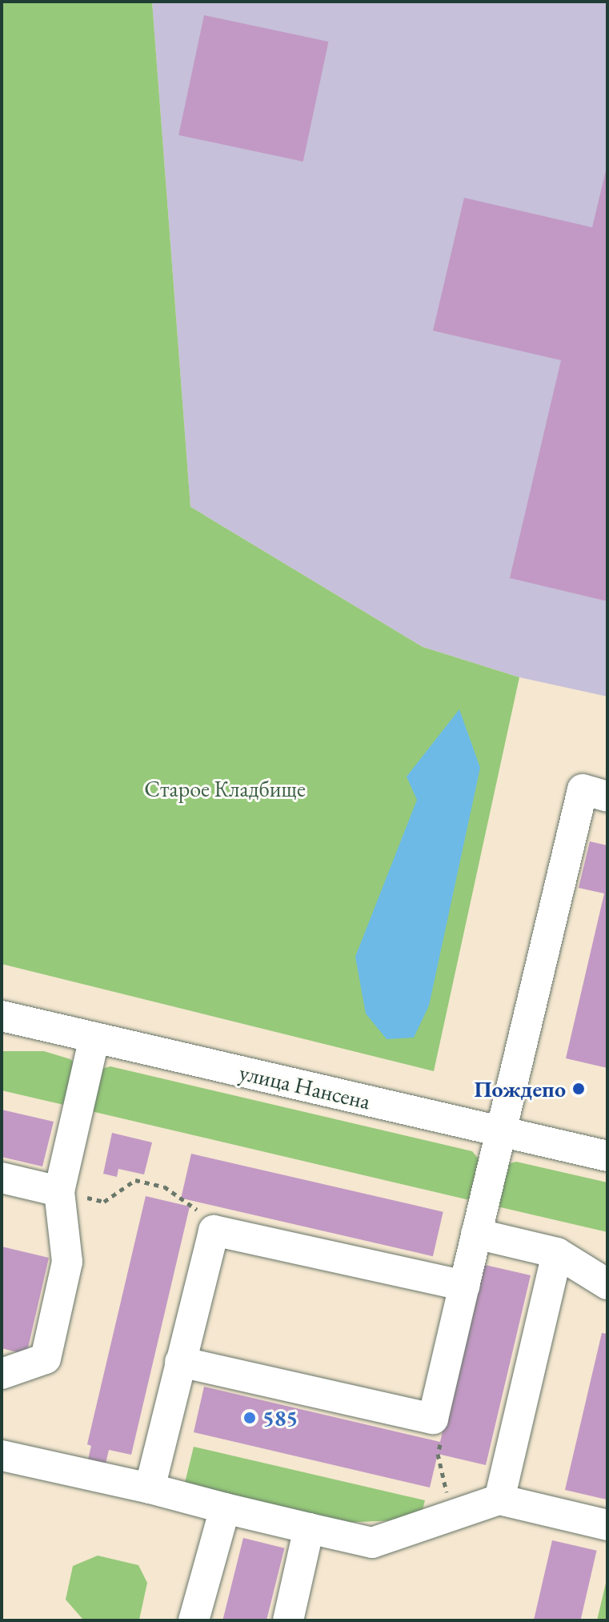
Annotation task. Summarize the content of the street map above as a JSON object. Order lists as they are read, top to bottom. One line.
{"streets":{"street":["улица Нансена"]},"parks":["Старое Кладбище"],"places":["Пождепо","585"]}
